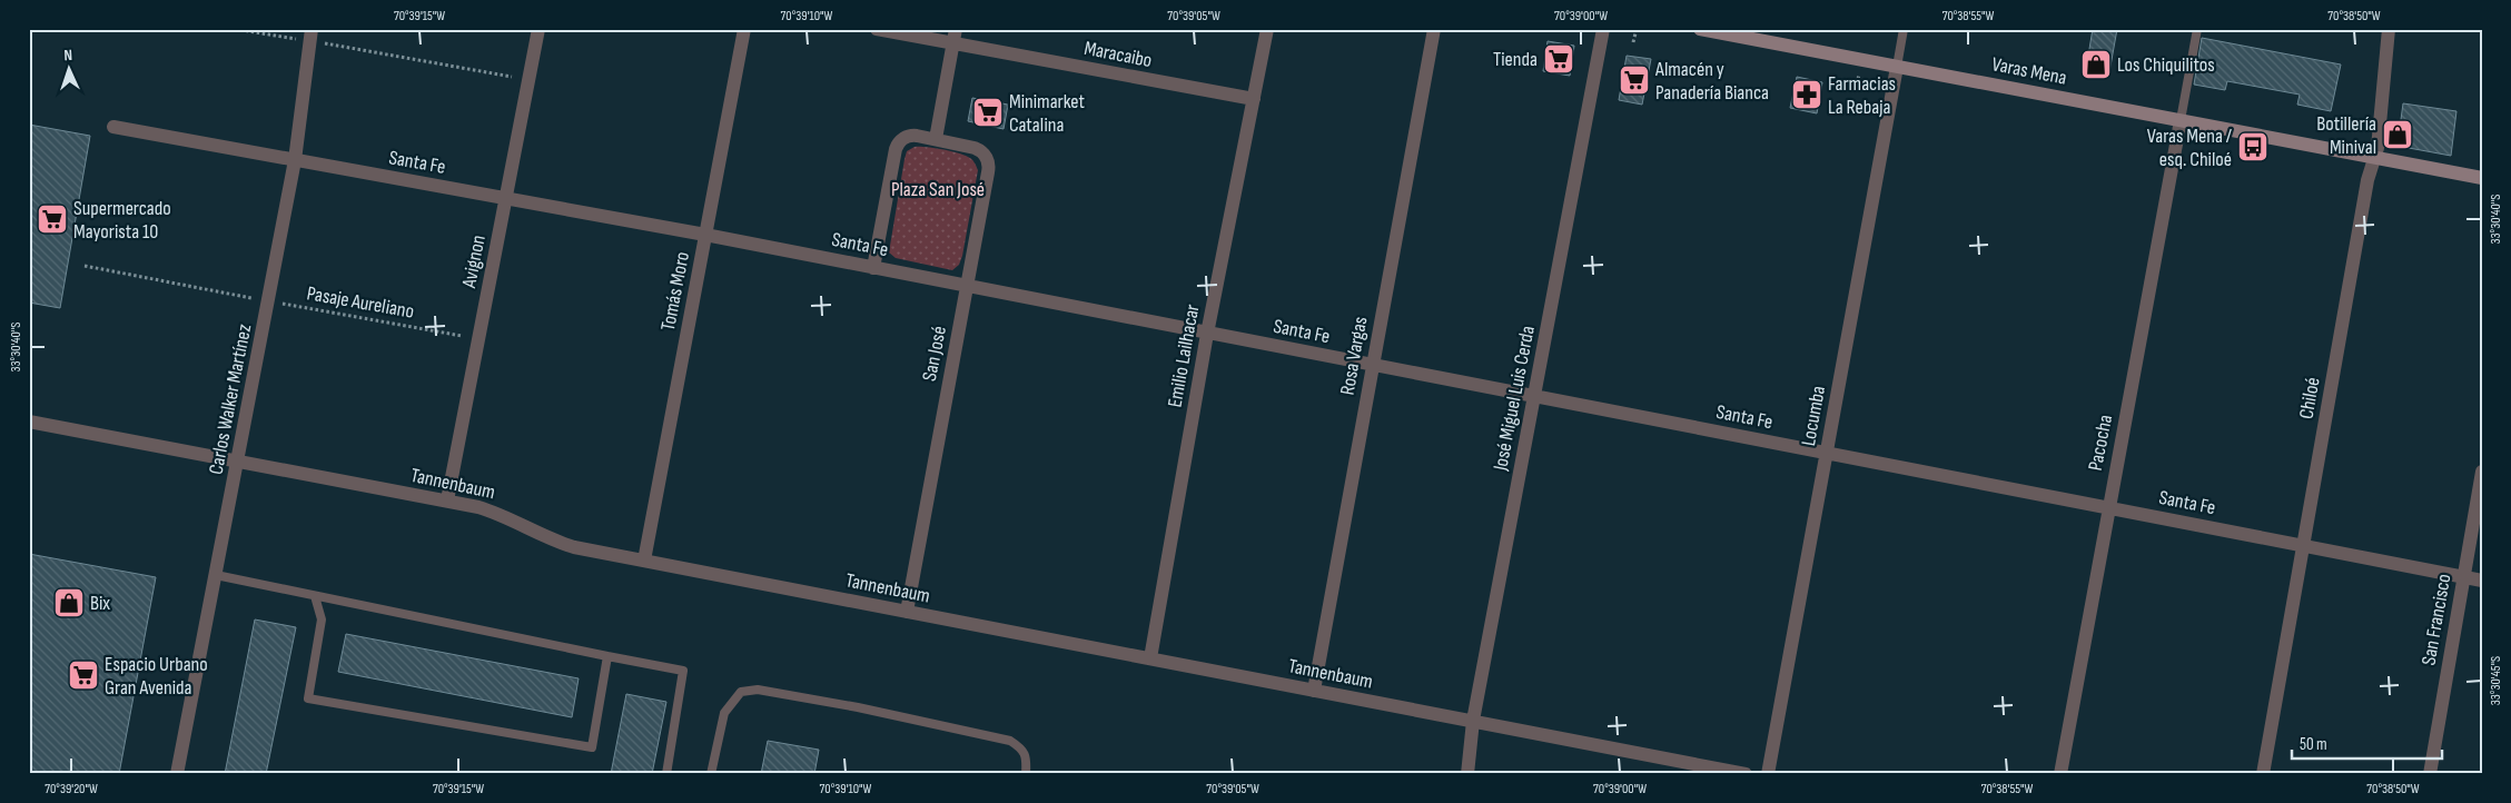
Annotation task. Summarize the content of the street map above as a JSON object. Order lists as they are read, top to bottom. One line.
{"streets":{"street":["Maracaibo","Varas Mena","Santa Fe","Avignon","Tomás Moro","San José","Emilio Lailhacar","Rosa Vargas","José Miguel Luis Cerda","Chiloé","Carlos Walker Martínez","Locumba","Pacocha","Tannenbaum","San Francisco"],"path":["Pasaje Aureliano"]},"crossings":[["Maracaibo","Emilio Lailhacar"],["Varas Mena","Chiloé"],["Varas Mena","Locumba"],["Varas Mena","Pacocha"],["Santa Fe","Avignon"],["Santa Fe","Tomás Moro"],["Santa Fe","San José"],["Santa Fe","Emilio Lailhacar"],["Santa Fe","Rosa Vargas"],["Santa Fe","José Miguel Luis Cerda"],["Santa Fe","Chiloé"],["Santa Fe","Carlos Walker Martínez"],["Santa Fe","Locumba"],["Santa Fe","Pacocha"],["Santa Fe","San Francisco"],["Avignon","Pasaje Aureliano"],["Avignon","Tannenbaum"],["Tomás Moro","Tannenbaum"],["Pasaje Aureliano","Carlos Walker Martínez"],["San José","Tannenbaum"],["Emilio Lailhacar","Tannenbaum"],["Rosa Vargas","Tannenbaum"],["José Miguel Luis Cerda","Tannenbaum"],["Carlos Walker Martínez","Tannenbaum"]],"parks":["Plaza San José"],"places":{"supermarket":["Tienda","Almacén y Panadería Bianca","Minimarket Catalina","Supermercado Mayorista 10","Espacio Urbano Gran Avenida"],"shop":["Los Chiquilitos","Botillería Minival","Bix"],"pharmacy":["Farmacias La Rebaja"],"bus stop":["Varas Mena / esq. Chiloé"]},"scale_bar":"50 m","north":"top","coordinates":["70°39'15\"W","70°39'10\"W","70°39'05\"W","70°39'00\"W","70°38'55\"W","70°38'50\"W","33°30'40\"S","33°30'45\"S","70°39'20\"W"]}
